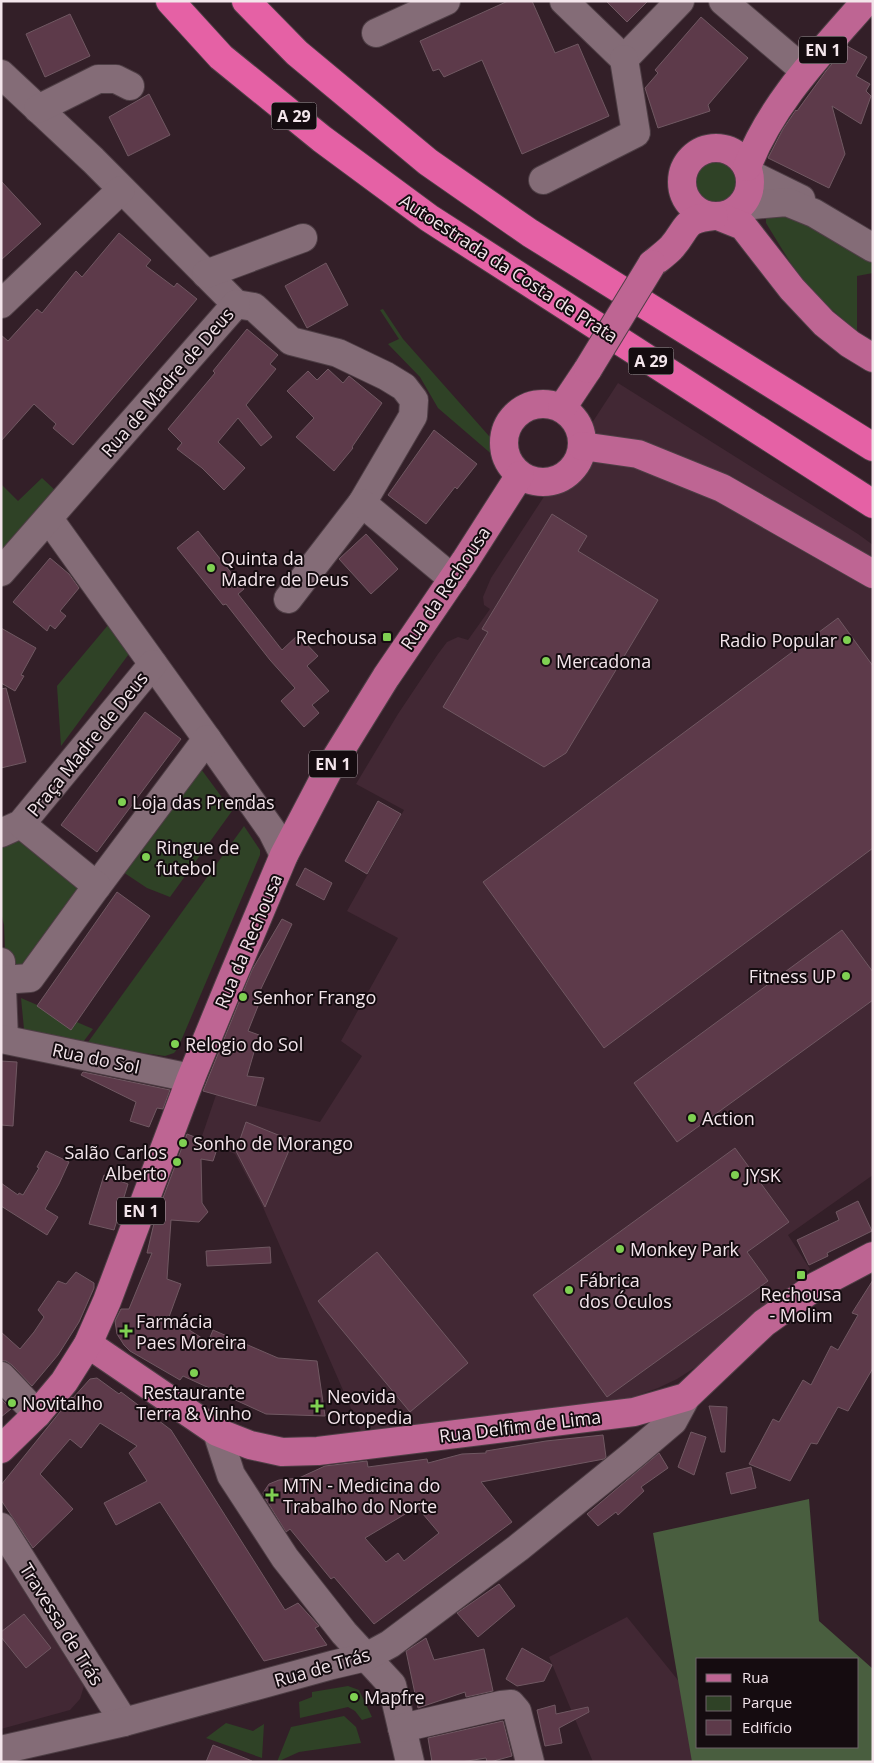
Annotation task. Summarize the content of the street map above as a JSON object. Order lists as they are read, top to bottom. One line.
{"streets":{"highway":["A 29","Autoestrada da Costa de Prata"],"main road":["EN 1","Rua da Rechousa","Rua Delfim de Lima"],"street":["Rua de Madre de Deus","Praça Madre de Deus","Rua do Sol","Travessa de Trás","Rua de Trás"]},"crossings":[["EN 1","Rua da Rechousa"],["Rua de Madre de Deus","Praça Madre de Deus"],["Rua da Rechousa","Praça Madre de Deus"],["Rua da Rechousa","Rua do Sol"],["Rua da Rechousa","Rua Delfim de Lima"],["Rua Delfim de Lima","Rua de Trás"],["Travessa de Trás","Rua de Trás"]],"places":{"other":["Quinta da Madre de Deus","Radio Popular","Mercadona","Loja das Prendas","Ringue de futebol","Fitness UP","Senhor Frango","Relogio do Sol","Action","Sonho de Morango","Salão Carlos Alberto","JYSK","Monkey Park","Fábrica dos Óculos","Restaurante Terra & Vinho","Novitalho","Mapfre"],"transit":["Rechousa","Rechousa - Molim"],"health":["Farmácia Paes Moreira","Neovida Ortopedia","MTN - Medicina do Trabalho do Norte"]},"legend":["Rua","Parque","Edifício"]}
